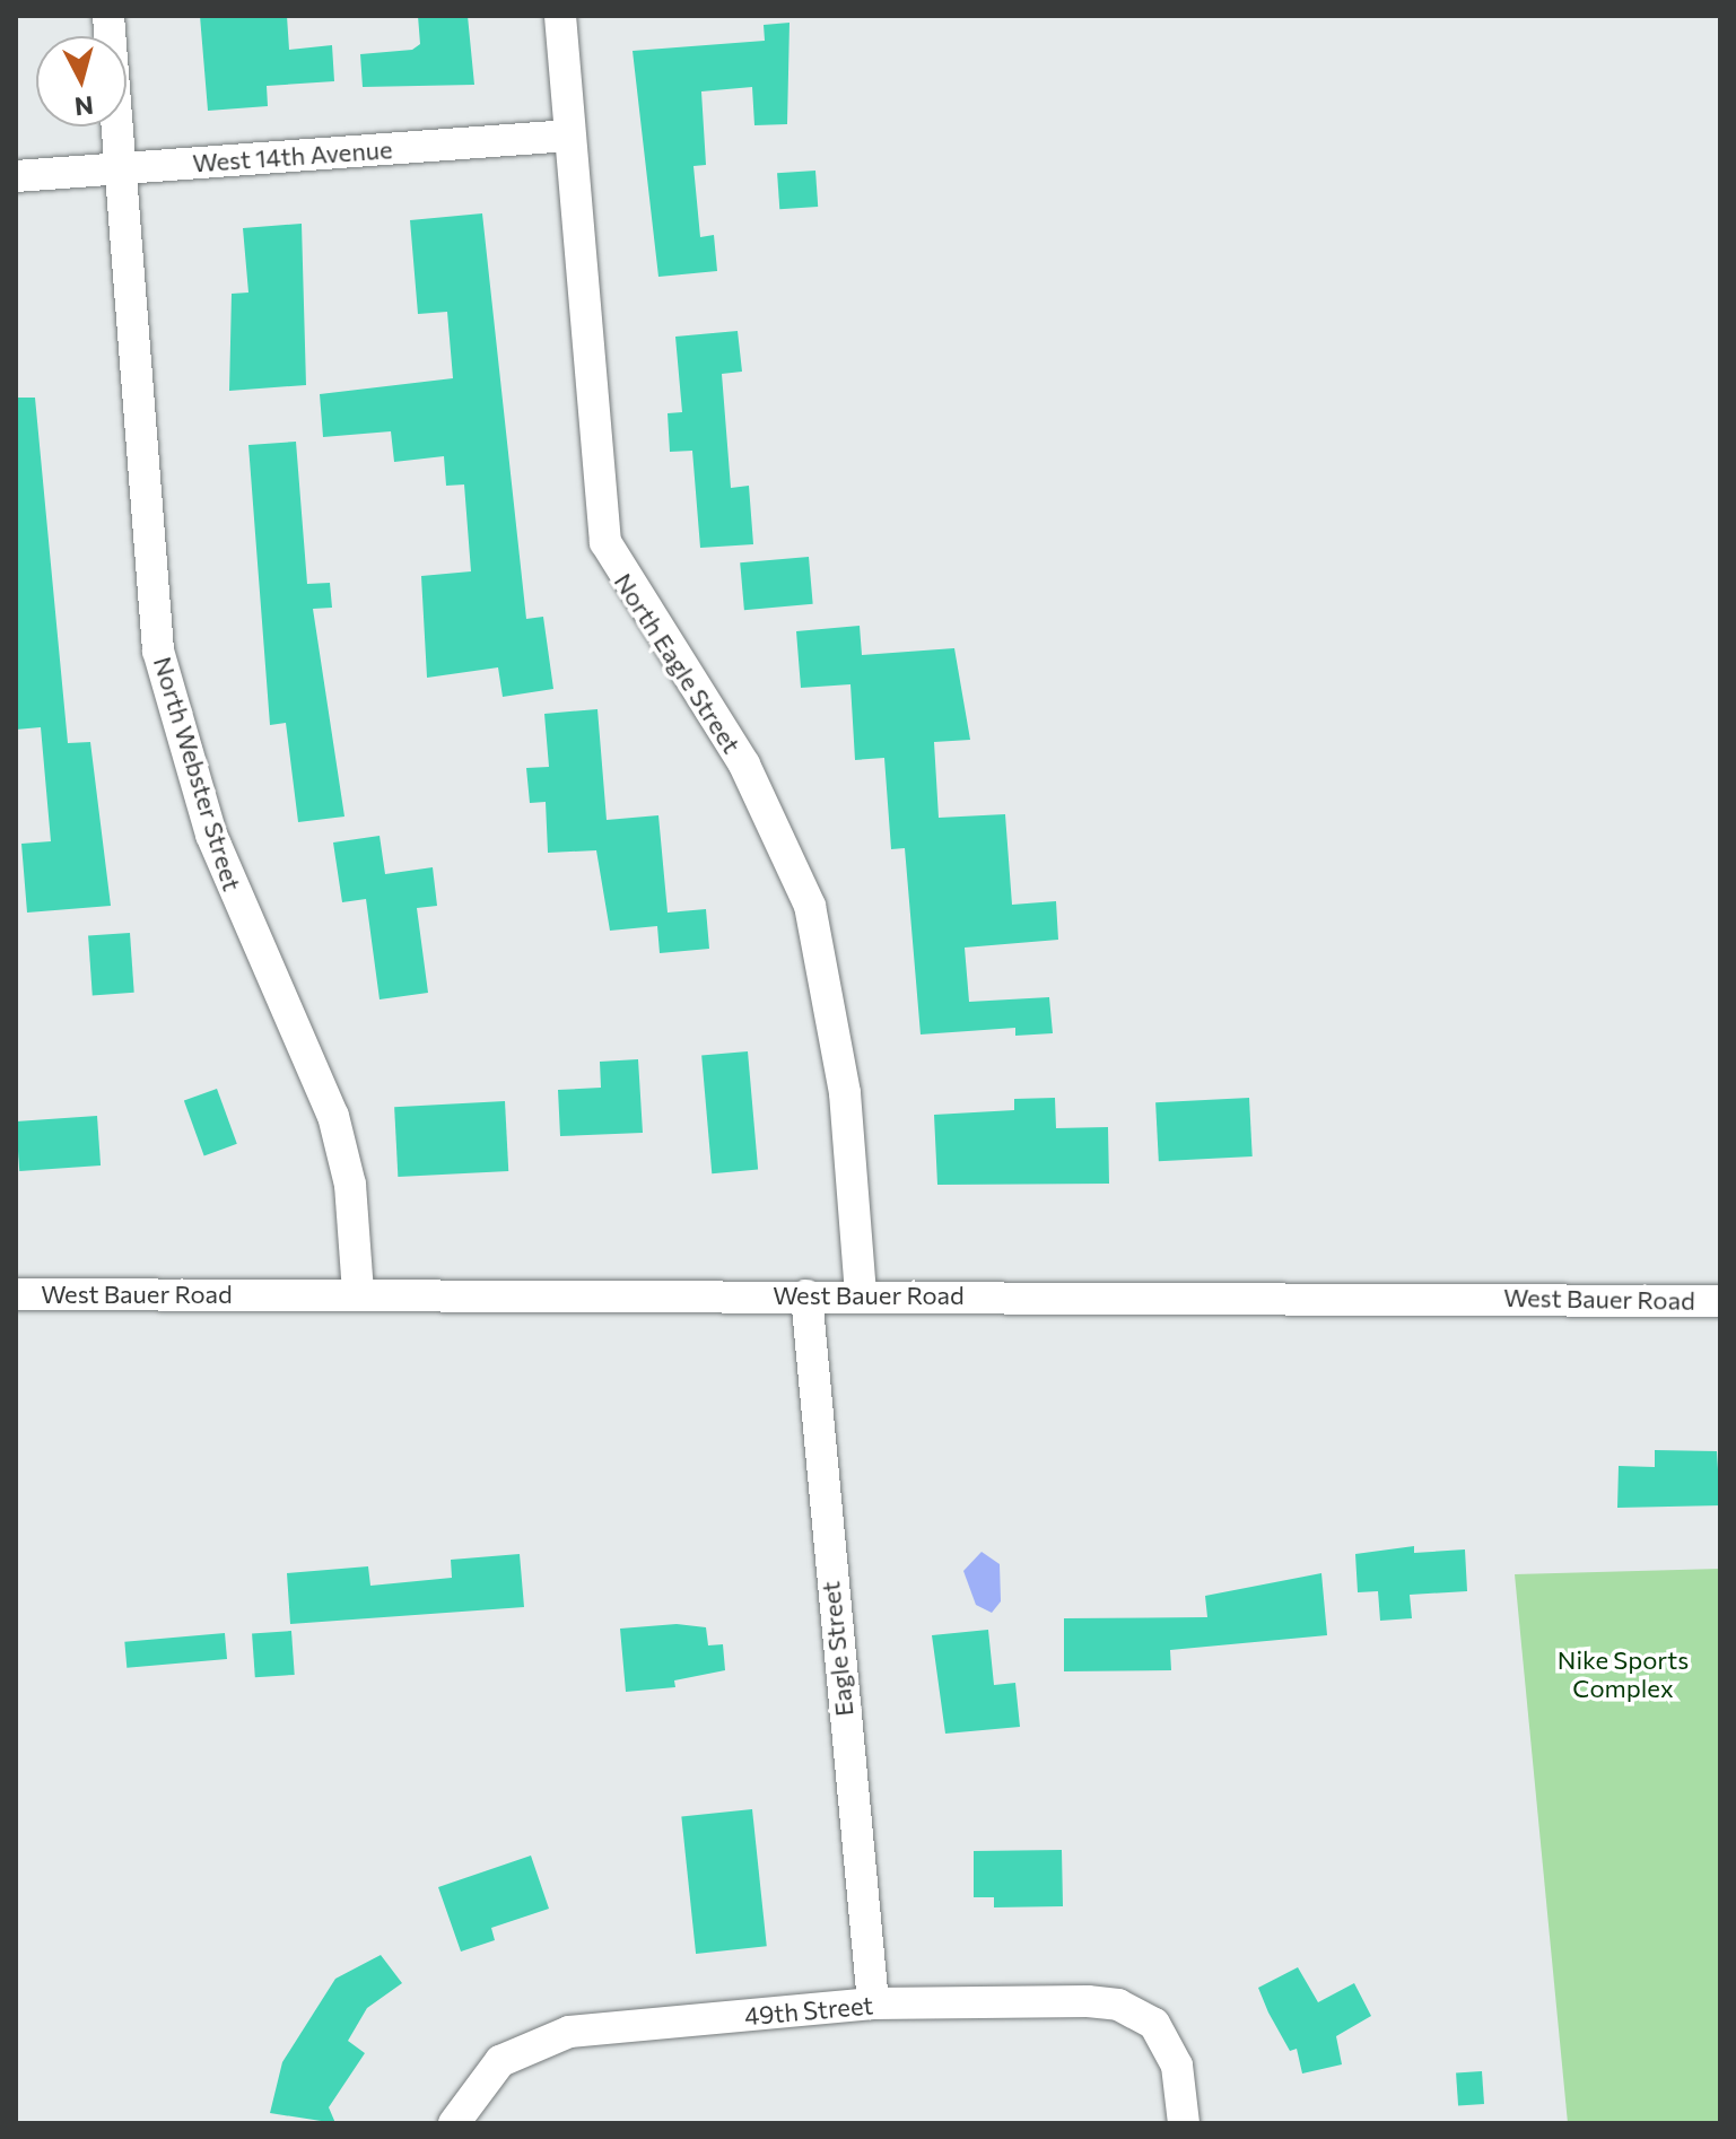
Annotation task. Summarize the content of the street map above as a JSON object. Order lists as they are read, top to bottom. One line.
{"streets":{"street":["West 14th Avenue","North Eagle Street","North Webster Street","West Bauer Road","Eagle Street","49th Street"]},"crossings":[["West 14th Avenue","North Eagle Street"],["West 14th Avenue","North Webster Street"],["North Eagle Street","West Bauer Road"],["North Webster Street","West Bauer Road"],["West Bauer Road","Eagle Street"],["Eagle Street","49th Street"]],"parks":["Nike Sports Complex"],"north":"bottom"}
